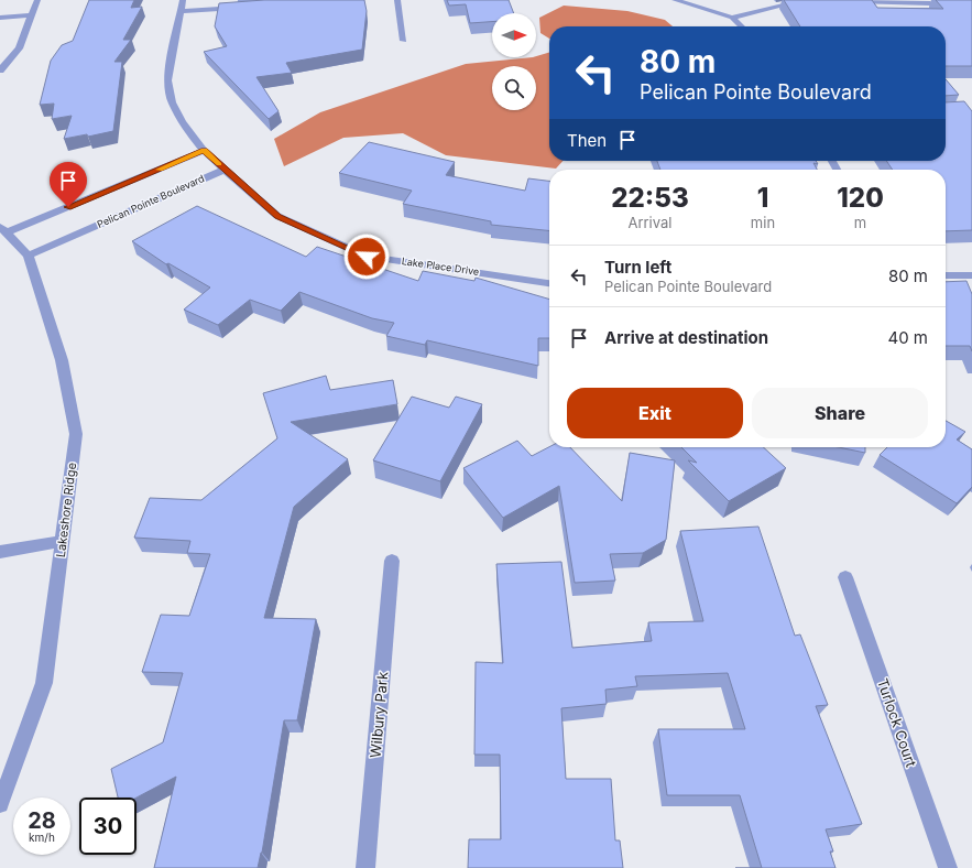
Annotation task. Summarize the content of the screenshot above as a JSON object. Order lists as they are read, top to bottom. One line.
{"streets":{"street":["Pelican Pointe Boulevard","Lake Place Drive","Lakeshore Ridge","Wilbury Park","Turlock Court"]},"crossings":[["Pelican Pointe Boulevard","Lake Place Drive"],["Pelican Pointe Boulevard","Lakeshore Ridge"]],"north":"right","page":{"turn":["80 m","Pelican Pointe Boulevard"],"then":"Then","eta":["22:53","Arrival","1","min","120","m"],"list":[{"name":"Turn left","note":"Pelican Pointe Boulevard","value":"80 m"},{"name":"Arrive at destination","value":"40 m"}],"buttons":["Exit","Share"],"speed":"28 km/h","limit":"30"}}
